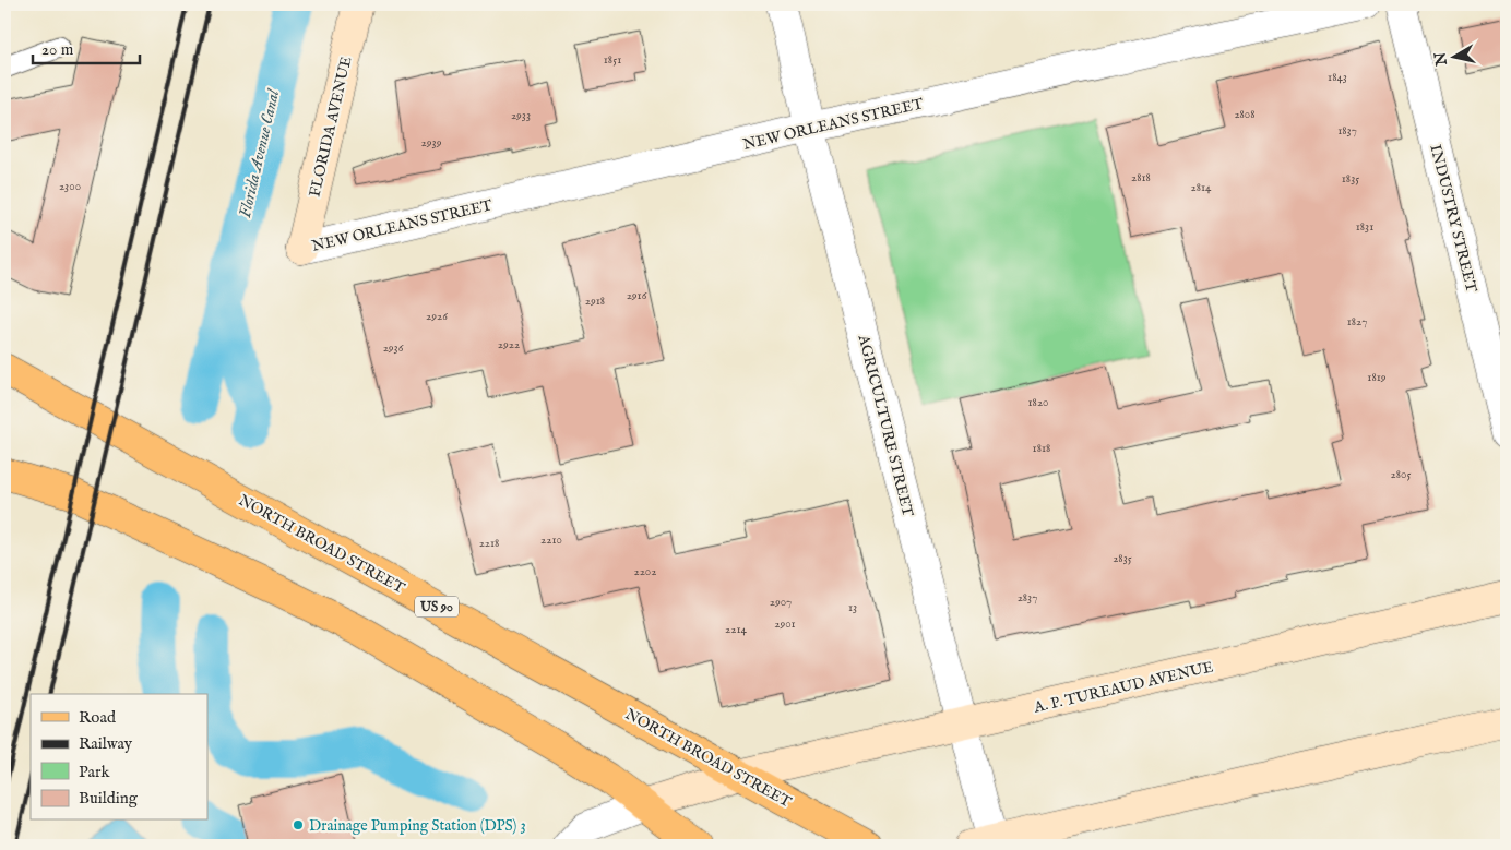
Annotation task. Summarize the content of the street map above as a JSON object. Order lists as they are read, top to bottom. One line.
{"streets":{"main road":["NORTH BROAD STREET","US 90"],"street":["NEW ORLEANS STREET","FLORIDA AVENUE","INDUSTRY STREET","AGRICULTURE STREET","A. P. TUREAUD AVENUE"]},"crossings":[["NEW ORLEANS STREET","FLORIDA AVENUE"],["NEW ORLEANS STREET","AGRICULTURE STREET"],["AGRICULTURE STREET","A. P. TUREAUD AVENUE"],["NORTH BROAD STREET","A. P. TUREAUD AVENUE"]],"water":["Florida Avenue Canal"],"places":["Drainage Pumping Station (DPS) 3"],"house_numbers":["1851","1843","2808","2933","1837","2939","2818","1835","2300","2814","1831","2916","2918","2926","1827","2922","2936","1819","1820","1818","2805","2210","2218","2835","2202","2837","2907","13","2901","2214"],"legend":["Road","Railway","Park","Building"],"scale_bar":"20 m","north":"left"}
